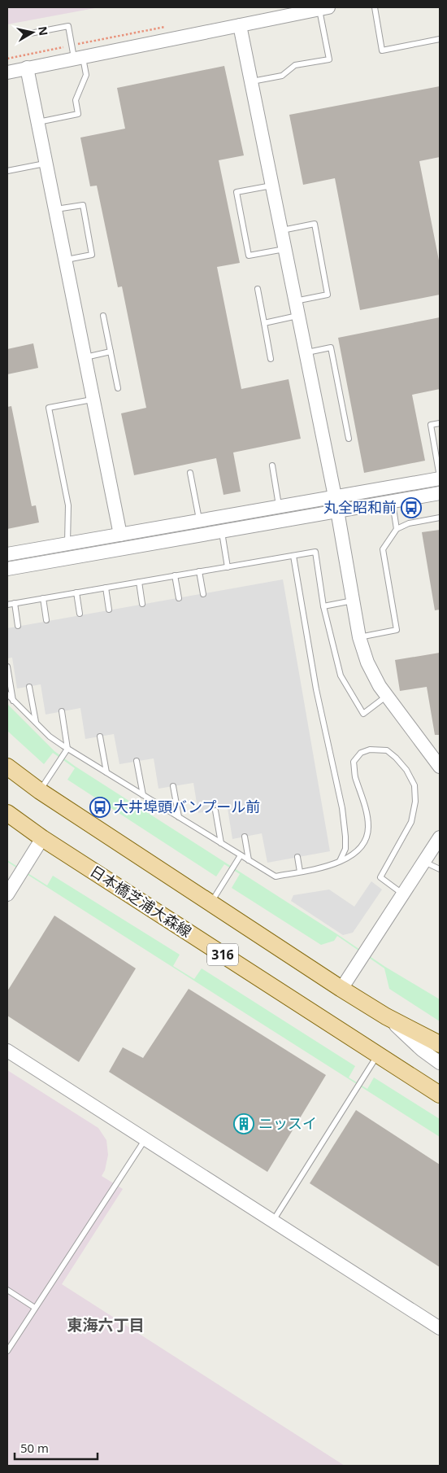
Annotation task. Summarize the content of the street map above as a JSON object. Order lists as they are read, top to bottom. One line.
{"streets":{"main road":["日本橋芝浦大森線","316"]},"districts":["東海六丁目"],"places":{"bus stop":["丸全昭和前","大井埠頭バンプール前"],"building":["ニッスイ"]},"scale_bar":"50 m","north":"right"}
